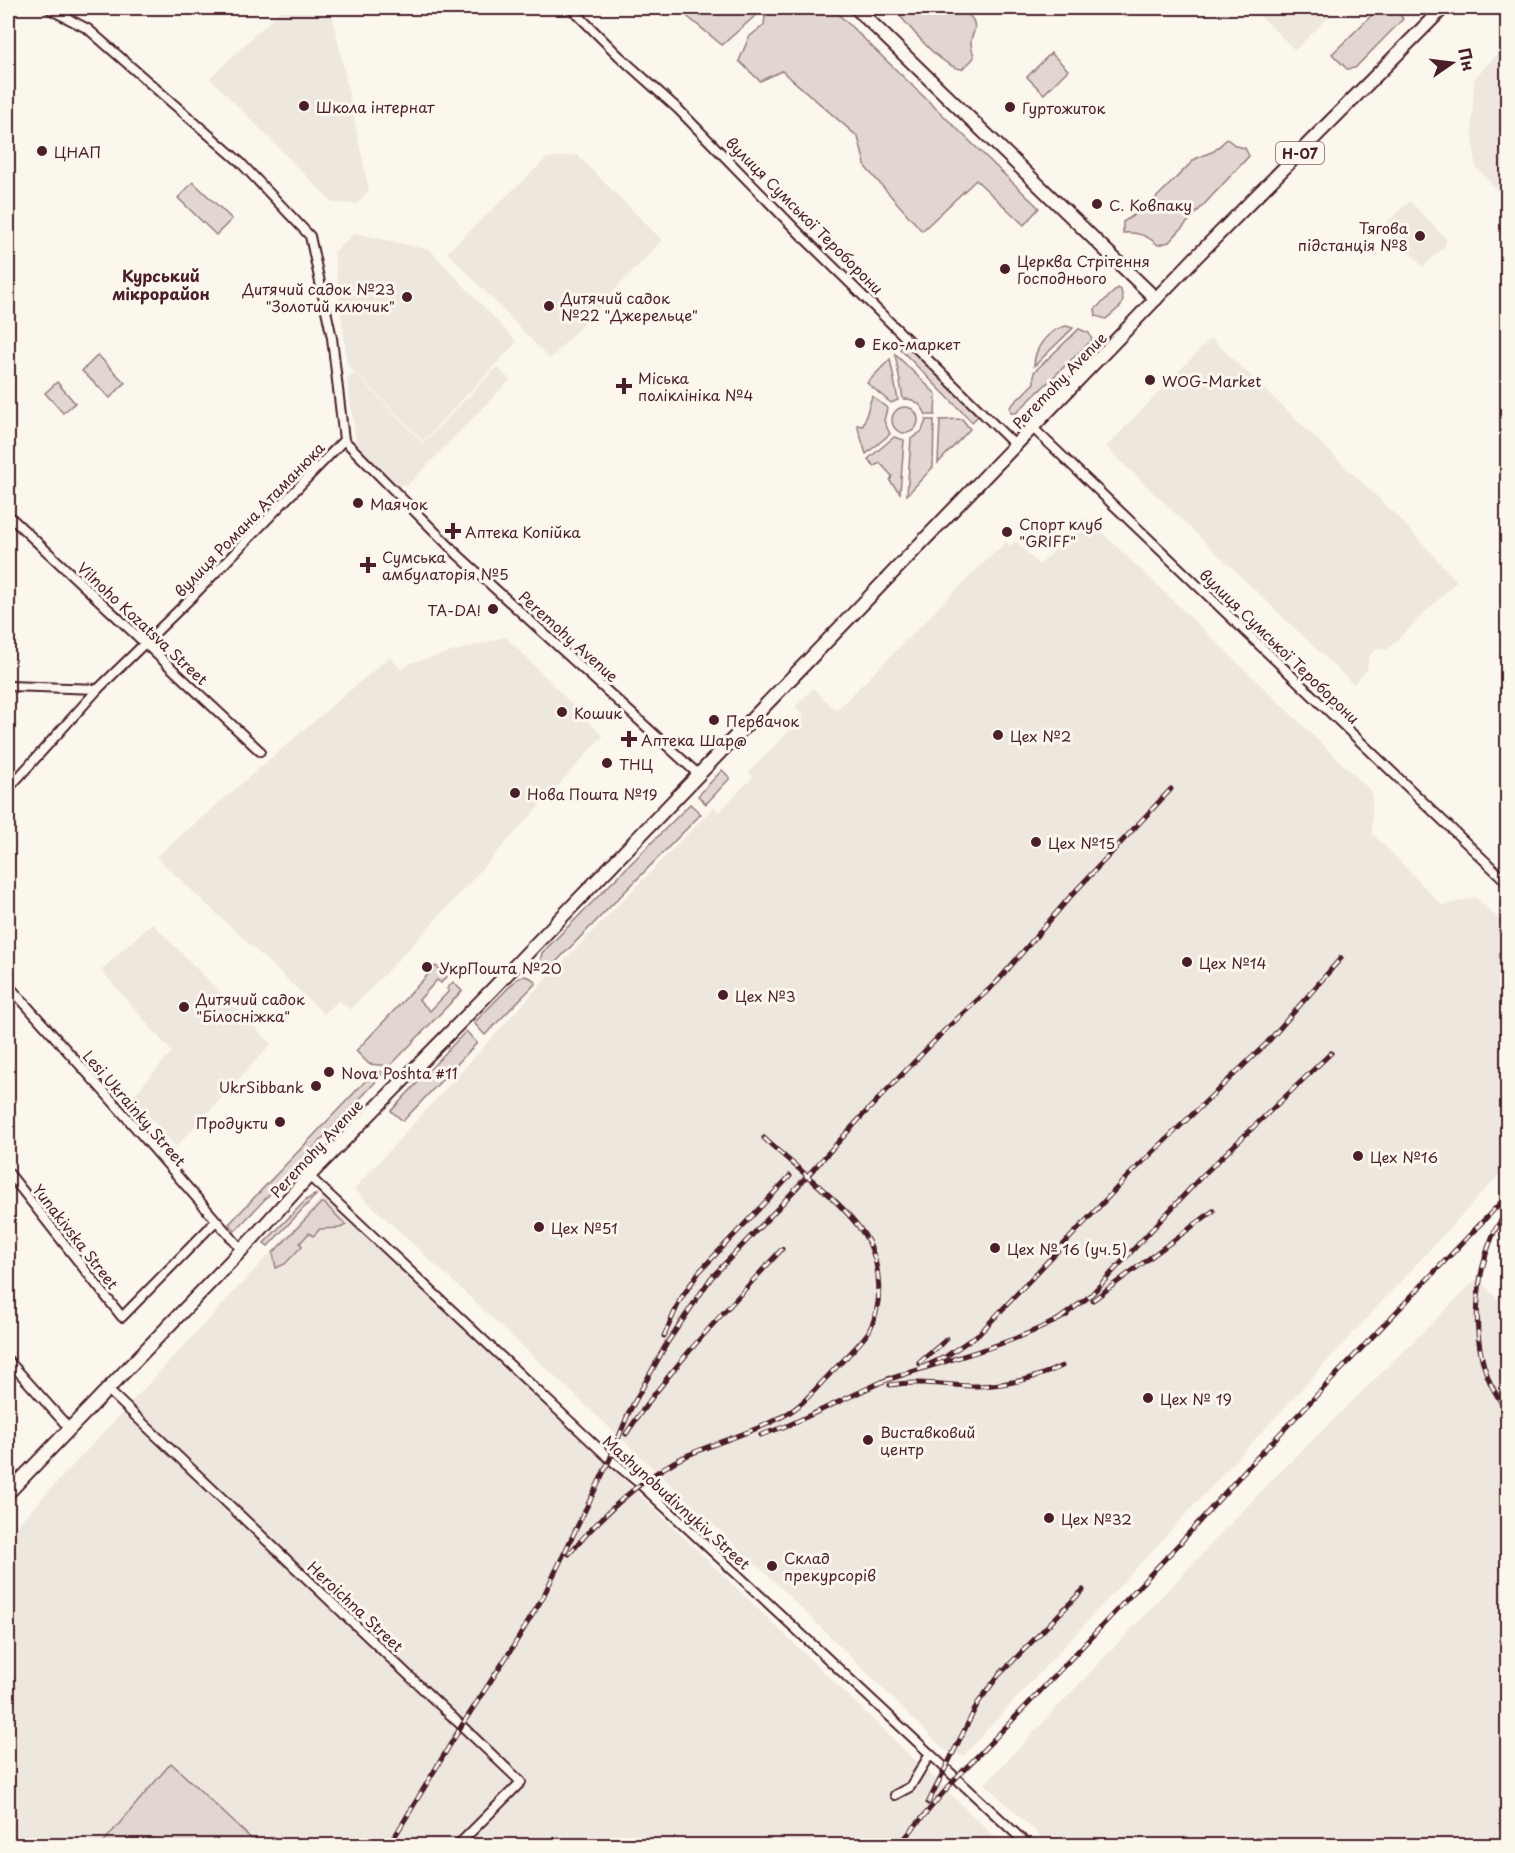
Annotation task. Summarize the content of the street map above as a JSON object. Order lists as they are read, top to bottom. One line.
{"streets":{"main road":["Н-07","Peremohy Avenue"],"street":["вулиця Сумської Тероборони","вулиця Романа Атаманюка","Vilnoho Kozatsva Street","Lesi Ukrainky Street","Yunakivska Street","Mashynobudivnykiv Street","Heroichna Street"]},"crossings":[["вулиця Сумської Тероборони","Peremohy Avenue"],["Peremohy Avenue","вулиця Романа Атаманюка"],["Peremohy Avenue","Lesi Ukrainky Street"],["Peremohy Avenue","Mashynobudivnykiv Street"],["Peremohy Avenue","Heroichna Street"],["вулиця Романа Атаманюка","Vilnoho Kozatsva Street"],["Lesi Ukrainky Street","Yunakivska Street"]],"districts":["Курський мікрорайон"],"places":{"other":["Школа інтернат","Гуртожиток","ЦНАП","С. Ковпаку","Тягова підстанція №8","Церква Стрітення Господнього","Дитячий садок №23 \"Золотий ключик\"","Дитячий садок №22 \"Джерельце\"","Еко-маркет","WOG-Market","Маячок","Спорт клуб \"GRIFF\"","TA-DA!","Кошик","Первачок","Цех №2","ТНЦ","Нова Пошта №19","Цех №15","Цех №14","УкрПошта №20","Цех №3","Дитячий садок \"Білосніжка\"","Nova Poshta #11","UkrSibbank","Продукти","Цех №16","Цех №51","Цех № 16 (уч.5)","Цех № 19","Виставковий центр","Цех №32","Склад прекурсорів"],"health":["Міська поліклініка №4","Аптека Копійка","Сумська амбулаторія №5","Аптека Шар@"]},"north":"right"}
